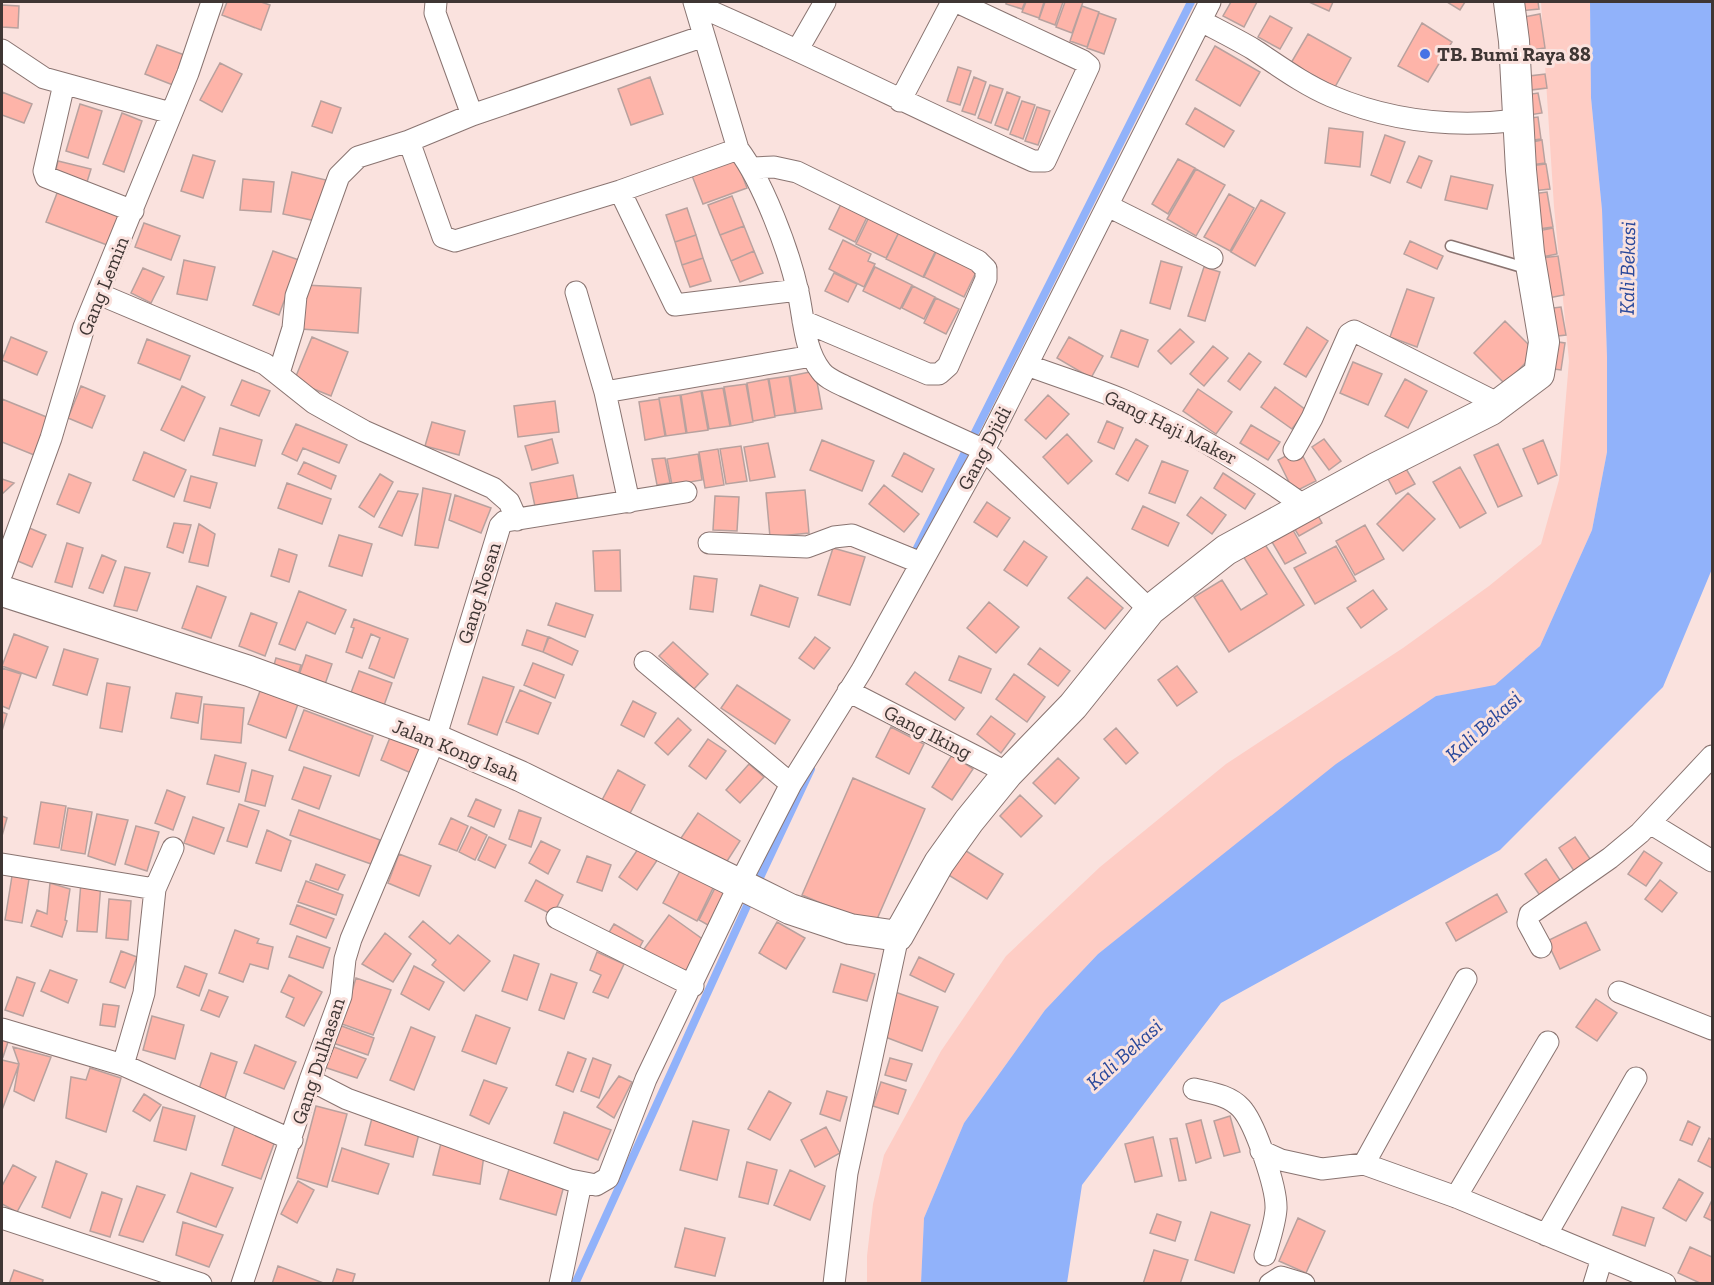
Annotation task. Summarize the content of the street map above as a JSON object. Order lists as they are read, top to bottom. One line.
{"streets":{"street":["Gang Lemin","Gang Haji Maker","Gang Djidi","Gang Nosan","Gang Iking","Jalan Kong Isah","Gang Dulhasan"]},"crossings":[["Gang Haji Maker","Gang Djidi"],["Gang Djidi","Gang Iking"],["Gang Djidi","Jalan Kong Isah"],["Gang Nosan","Jalan Kong Isah"],["Gang Nosan","Gang Dulhasan"],["Jalan Kong Isah","Gang Dulhasan"]],"water":["Kali Bekasi"],"places":["TB. Bumi Raya 88"]}
